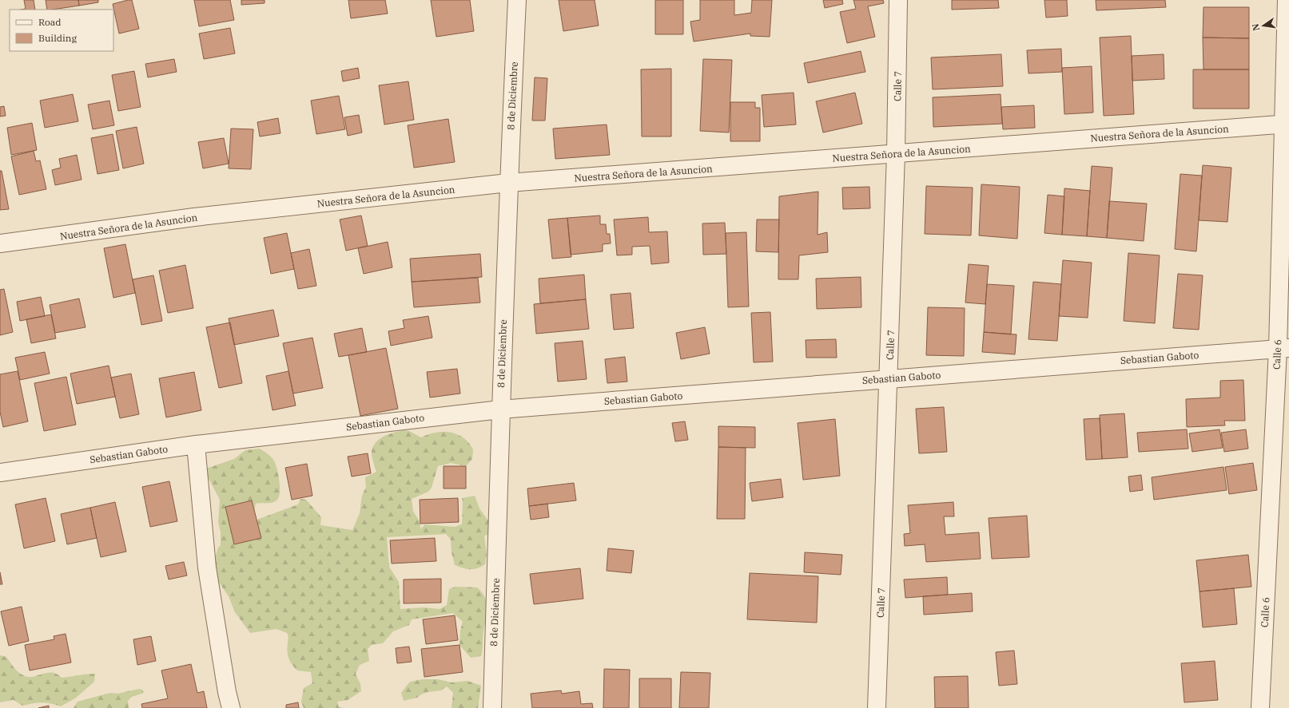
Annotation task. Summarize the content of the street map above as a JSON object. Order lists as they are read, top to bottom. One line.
{"streets":{"street":["Calle 7","8 de Diciembre","Nuestra Señora de la Asuncion","Calle 6","Sebastian Gaboto"]},"crossings":[["Calle 7","Nuestra Señora de la Asuncion"],["Calle 7","Sebastian Gaboto"],["8 de Diciembre","Nuestra Señora de la Asuncion"],["8 de Diciembre","Sebastian Gaboto"],["Nuestra Señora de la Asuncion","Calle 6"],["Calle 6","Sebastian Gaboto"]],"legend":["Road","Building"],"north":"left"}
